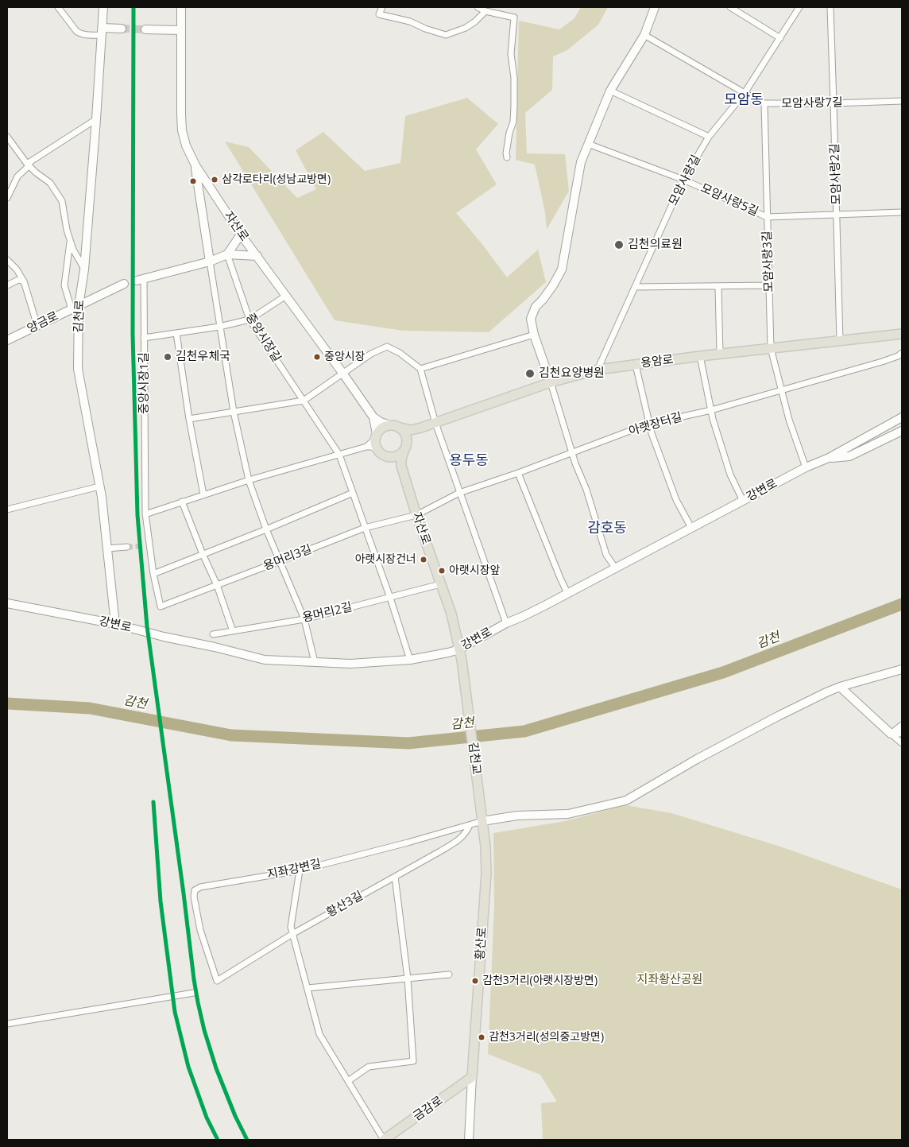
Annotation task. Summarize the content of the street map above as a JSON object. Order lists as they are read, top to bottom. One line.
{"streets":{"main road":["자산로","용암로","김천교","황산로","금감로"],"street":["모암사랑7길","모암사랑2길","모암사랑길","모암사랑5길","모암사랑3길","김천로","양금로","중앙시장길","중앙시장1길","아랫장터길","강변로","용머리3길","용머리2길","지좌강변길","황산3길"]},"crossings":[["모암사랑7길","모암사랑2길"],["모암사랑7길","모암사랑길"],["모암사랑7길","모암사랑3길"],["모암사랑2길","모암사랑5길"],["모암사랑2길","용암로"],["모암사랑길","모암사랑5길"],["모암사랑길","용암로"],["모암사랑5길","모암사랑3길"],["자산로","아랫장터길"],["자산로","강변로"],["자산로","용머리3길"],["자산로","용머리2길"],["자산로","김천교"],["모암사랑3길","용암로"],["모암사랑3길","아랫장터길"],["모암사랑3길","강변로"],["김천로","양금로"],["김천로","강변로"],["중앙시장길","강변로"],["중앙시장길","용머리3길"],["중앙시장길","용머리2길"],["중앙시장1길","용머리3길"],["아랫장터길","용머리3길"],["김천교","황산로"],["지좌강변길","황산3길"],["지좌강변길","황산로"],["황산로","금감로"]],"districts":["모암동","용두동","감호동"],"water":["감천"],"parks":["지좌황산공원"],"places":["삼각로타리(성남교방면)","김천의료원","김천우체국","중앙시장","김천요양병원","아랫시장건너","아랫시장앞","감천3거리(아랫시장방면)","감천3거리(성의중고방면)"]}
